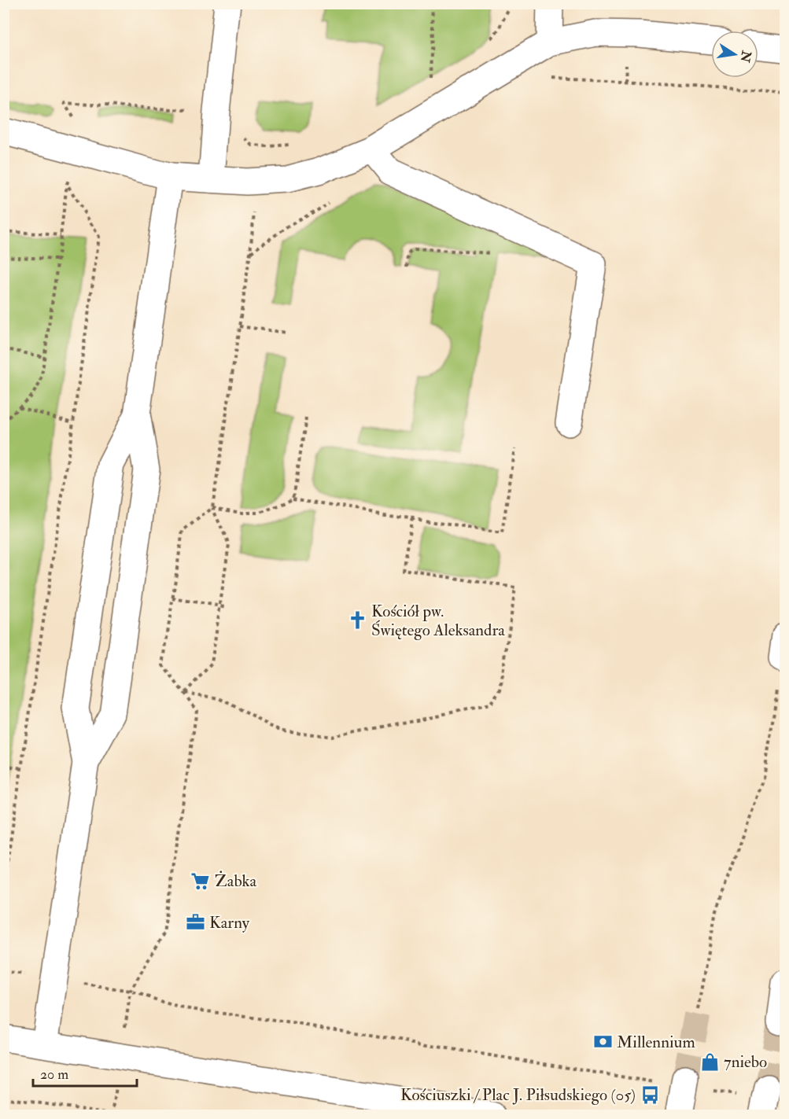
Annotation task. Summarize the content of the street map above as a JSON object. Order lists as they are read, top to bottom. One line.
{"places":{"church":["Kościół pw. Świętego Aleksandra"],"supermarket":["Żabka"],"office":["Karny"],"bank":["Millennium"],"shop":["7niebo"],"bus stop":["Kościuszki / Plac J. Piłsudskiego (05)"]},"scale_bar":"20 m","north":"right"}
